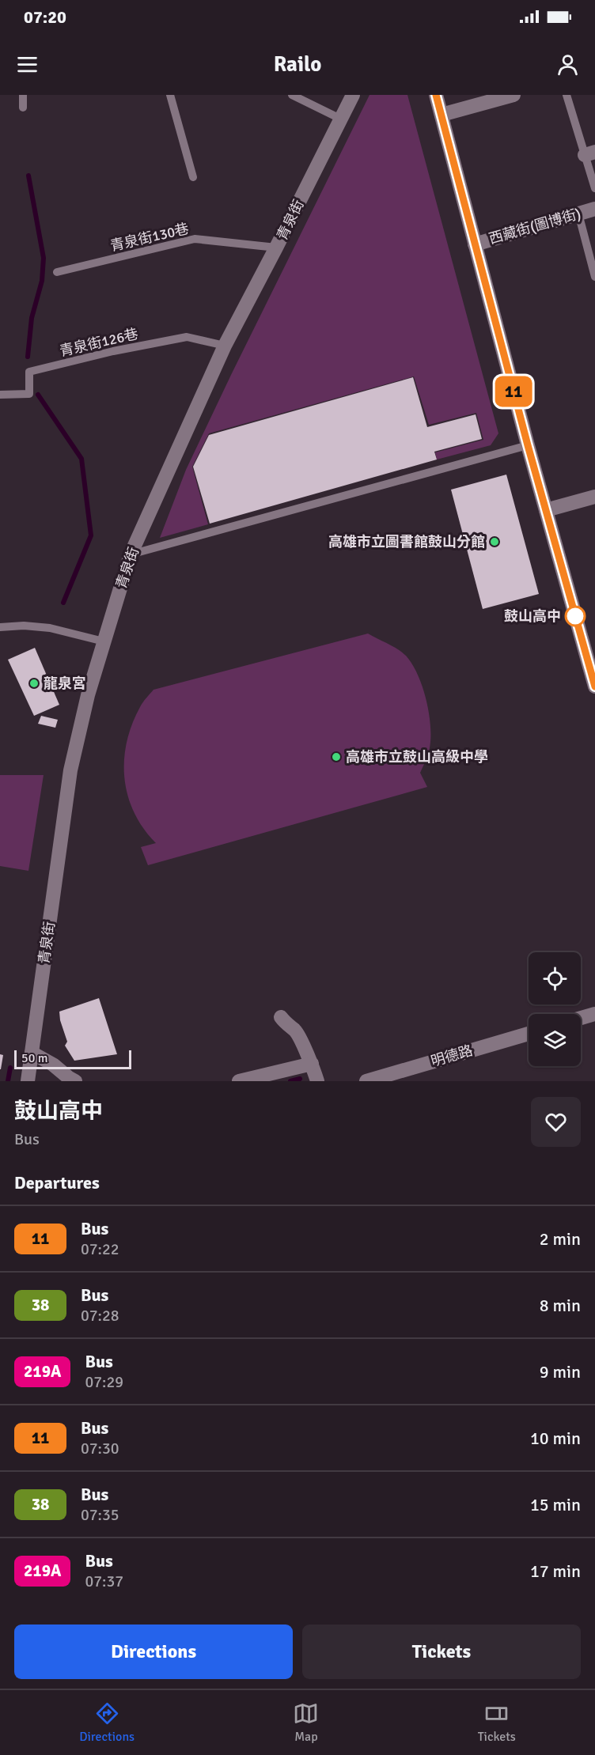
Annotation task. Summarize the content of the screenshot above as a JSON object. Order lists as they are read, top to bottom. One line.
{"streets":{"street":["青泉街","西藏街(圖博街)","明德路"],"lane":["青泉街130巷","青泉街126巷"]},"crossings":[["青泉街","青泉街130巷"],["青泉街","青泉街126巷"]],"places":["高雄市立圖書館鼓山分館","鼓山高中","龍泉宮","高雄市立鼓山高級中學"],"lines":["bus line 11"],"scale_bar":"50 m","page":{"status":"07:20","header":"Railo","on_map":"11","scale":"50 m","heading":[["鼓山高中","Bus"],"Departures"],"list":[{"mark":"11","name":"Bus","note":"07:22","value":"2 min"},{"mark":"38","name":"Bus","note":"07:28","value":"8 min"},{"mark":"219A","name":"Bus","note":"07:29","value":"9 min"},{"mark":"11","name":"Bus","note":"07:30","value":"10 min"},{"mark":"38","name":"Bus","note":"07:35","value":"15 min"},{"mark":"219A","name":"Bus","note":"07:37","value":"17 min"}],"buttons":["Directions","Tickets"],"tabs":["Directions","Map","Tickets"]}}
